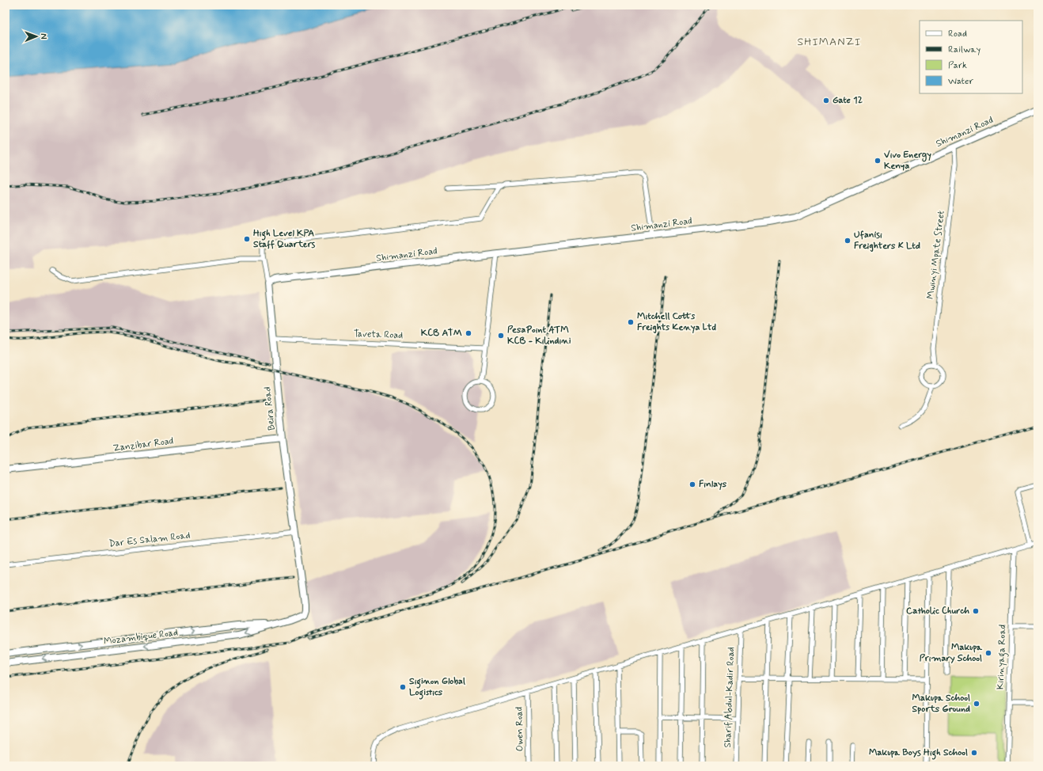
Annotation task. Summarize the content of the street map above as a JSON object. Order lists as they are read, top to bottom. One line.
{"streets":{"main road":["Shimanzi Road","Beira Road","Zanzibar Road","Mozambique Road"],"street":["Mwinyi Mpate Street","Taveta Road","Dar Es Salam Road","Kirinyaga Road","Sharif Abdul-Kadir Road","Owen Road"]},"crossings":[["Shimanzi Road","Mwinyi Mpate Street"],["Shimanzi Road","Beira Road"],["Taveta Road","Beira Road"],["Beira Road","Zanzibar Road"],["Beira Road","Dar Es Salam Road"],["Beira Road","Mozambique Road"],["Dar Es Salam Road","Mozambique Road"]],"districts":["SHIMANZI"],"places":["Gate 12","Vivo Energy Kenya","High Level KPA Staff Quarters","Ufanisi Freighters K Ltd","Mitchell Cotts Freights Kenya Ltd","KCB ATM","PesaPoint ATM KCB - Kilindini","Finlays","Catholic Church","Makupa Primary School","Siginon Global Logistics","Makupa School Sports Ground","Makupa Boys High School"],"legend":["Road","Railway","Park","Water"],"north":"right"}
